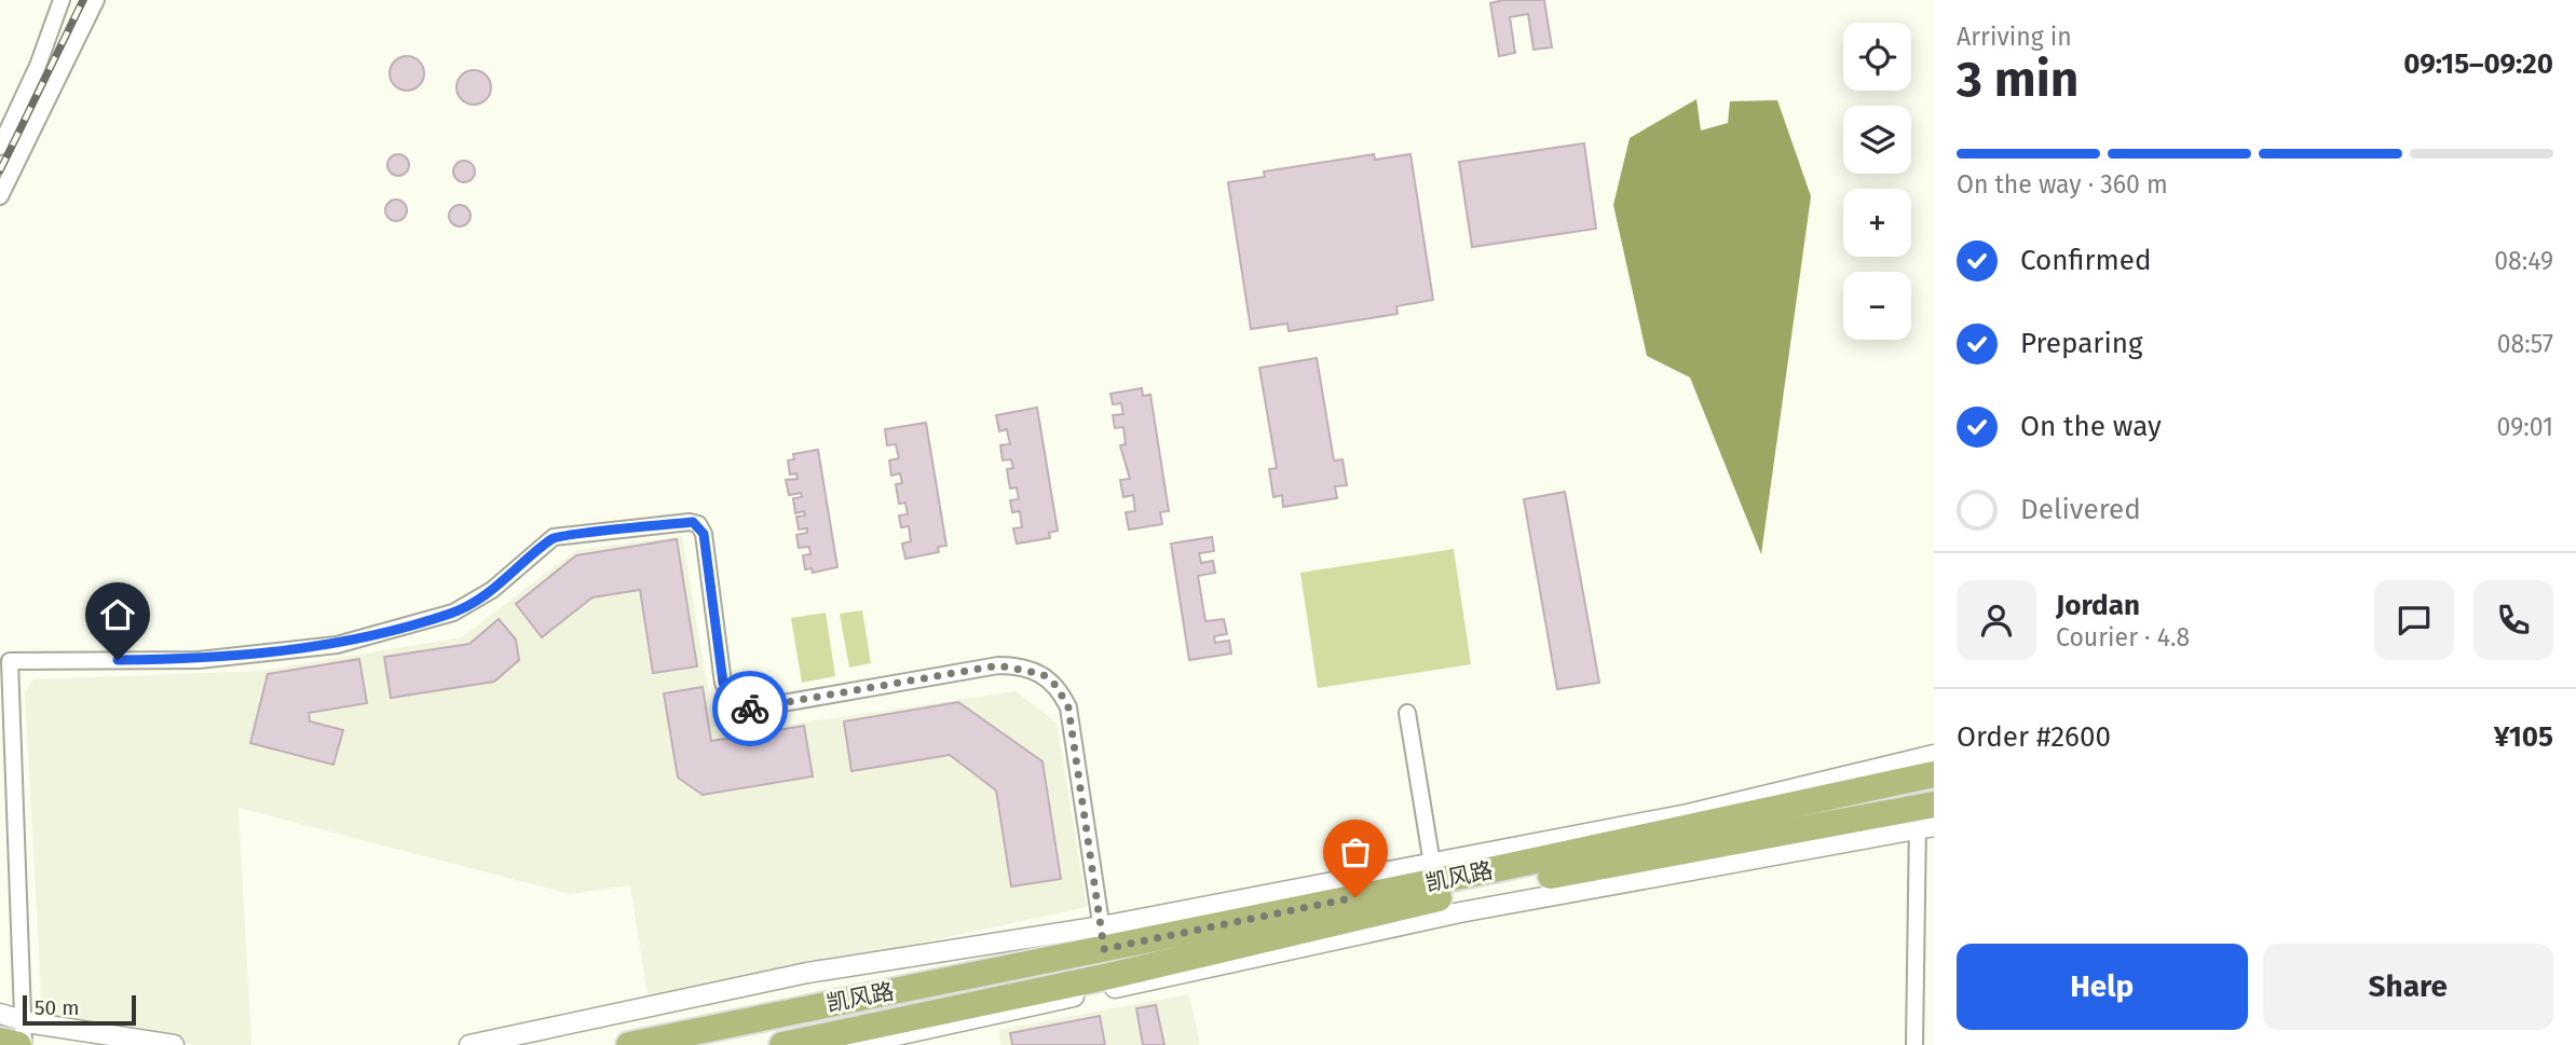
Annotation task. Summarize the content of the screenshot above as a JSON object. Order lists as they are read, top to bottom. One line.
{"streets":{"highway":["凯风路"]},"scale_bar":"50 m","page":{"heading":["3 min","Arriving in","09:15–09:20"],"panel":["Jordan","Courier · 4.8","Order #2600","¥105"],"map_buttons":["+","−"],"bar":"On the way · 360 m","list":[["Confirmed","08:49"],["Preparing","08:57"],["On the way","09:01"],"Delivered"],"buttons":["Help","Share"],"scale":"50 m"}}
